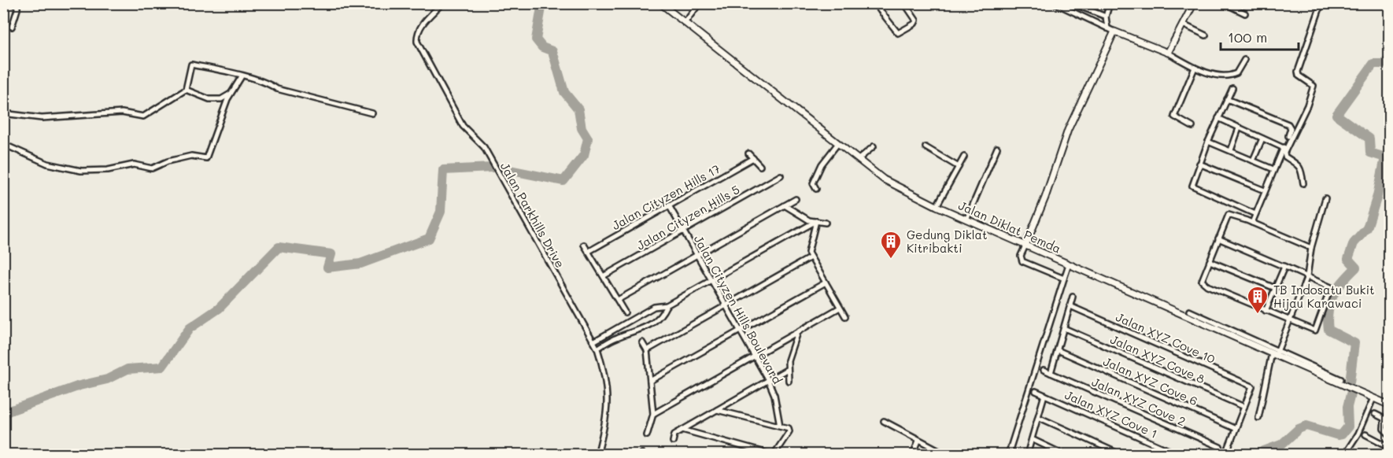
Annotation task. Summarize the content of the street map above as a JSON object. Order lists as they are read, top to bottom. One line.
{"streets":{"street":["Jalan Cityzen Hills 17","Jalan Parkhills Drive","Jalan Cityzen Hills 5","Jalan Diklat Pemda","Jalan Cityzen Hills Boulevard","Jalan XYZ Cove 10","Jalan XYZ Cove 8","Jalan XYZ Cove 6","Jalan XYZ Cove 2","Jalan XYZ Cove 1"]},"crossings":[["Jalan Cityzen Hills 17","Jalan Cityzen Hills Boulevard"],["Jalan Cityzen Hills 5","Jalan Cityzen Hills Boulevard"],["Jalan XYZ Cove 10","Jalan XYZ Cove 8"]],"places":{"building":["Gedung Diklat Kitribakti","TB Indosatu Bukit Hijau Karawaci"]},"scale_bar":"100 m"}
